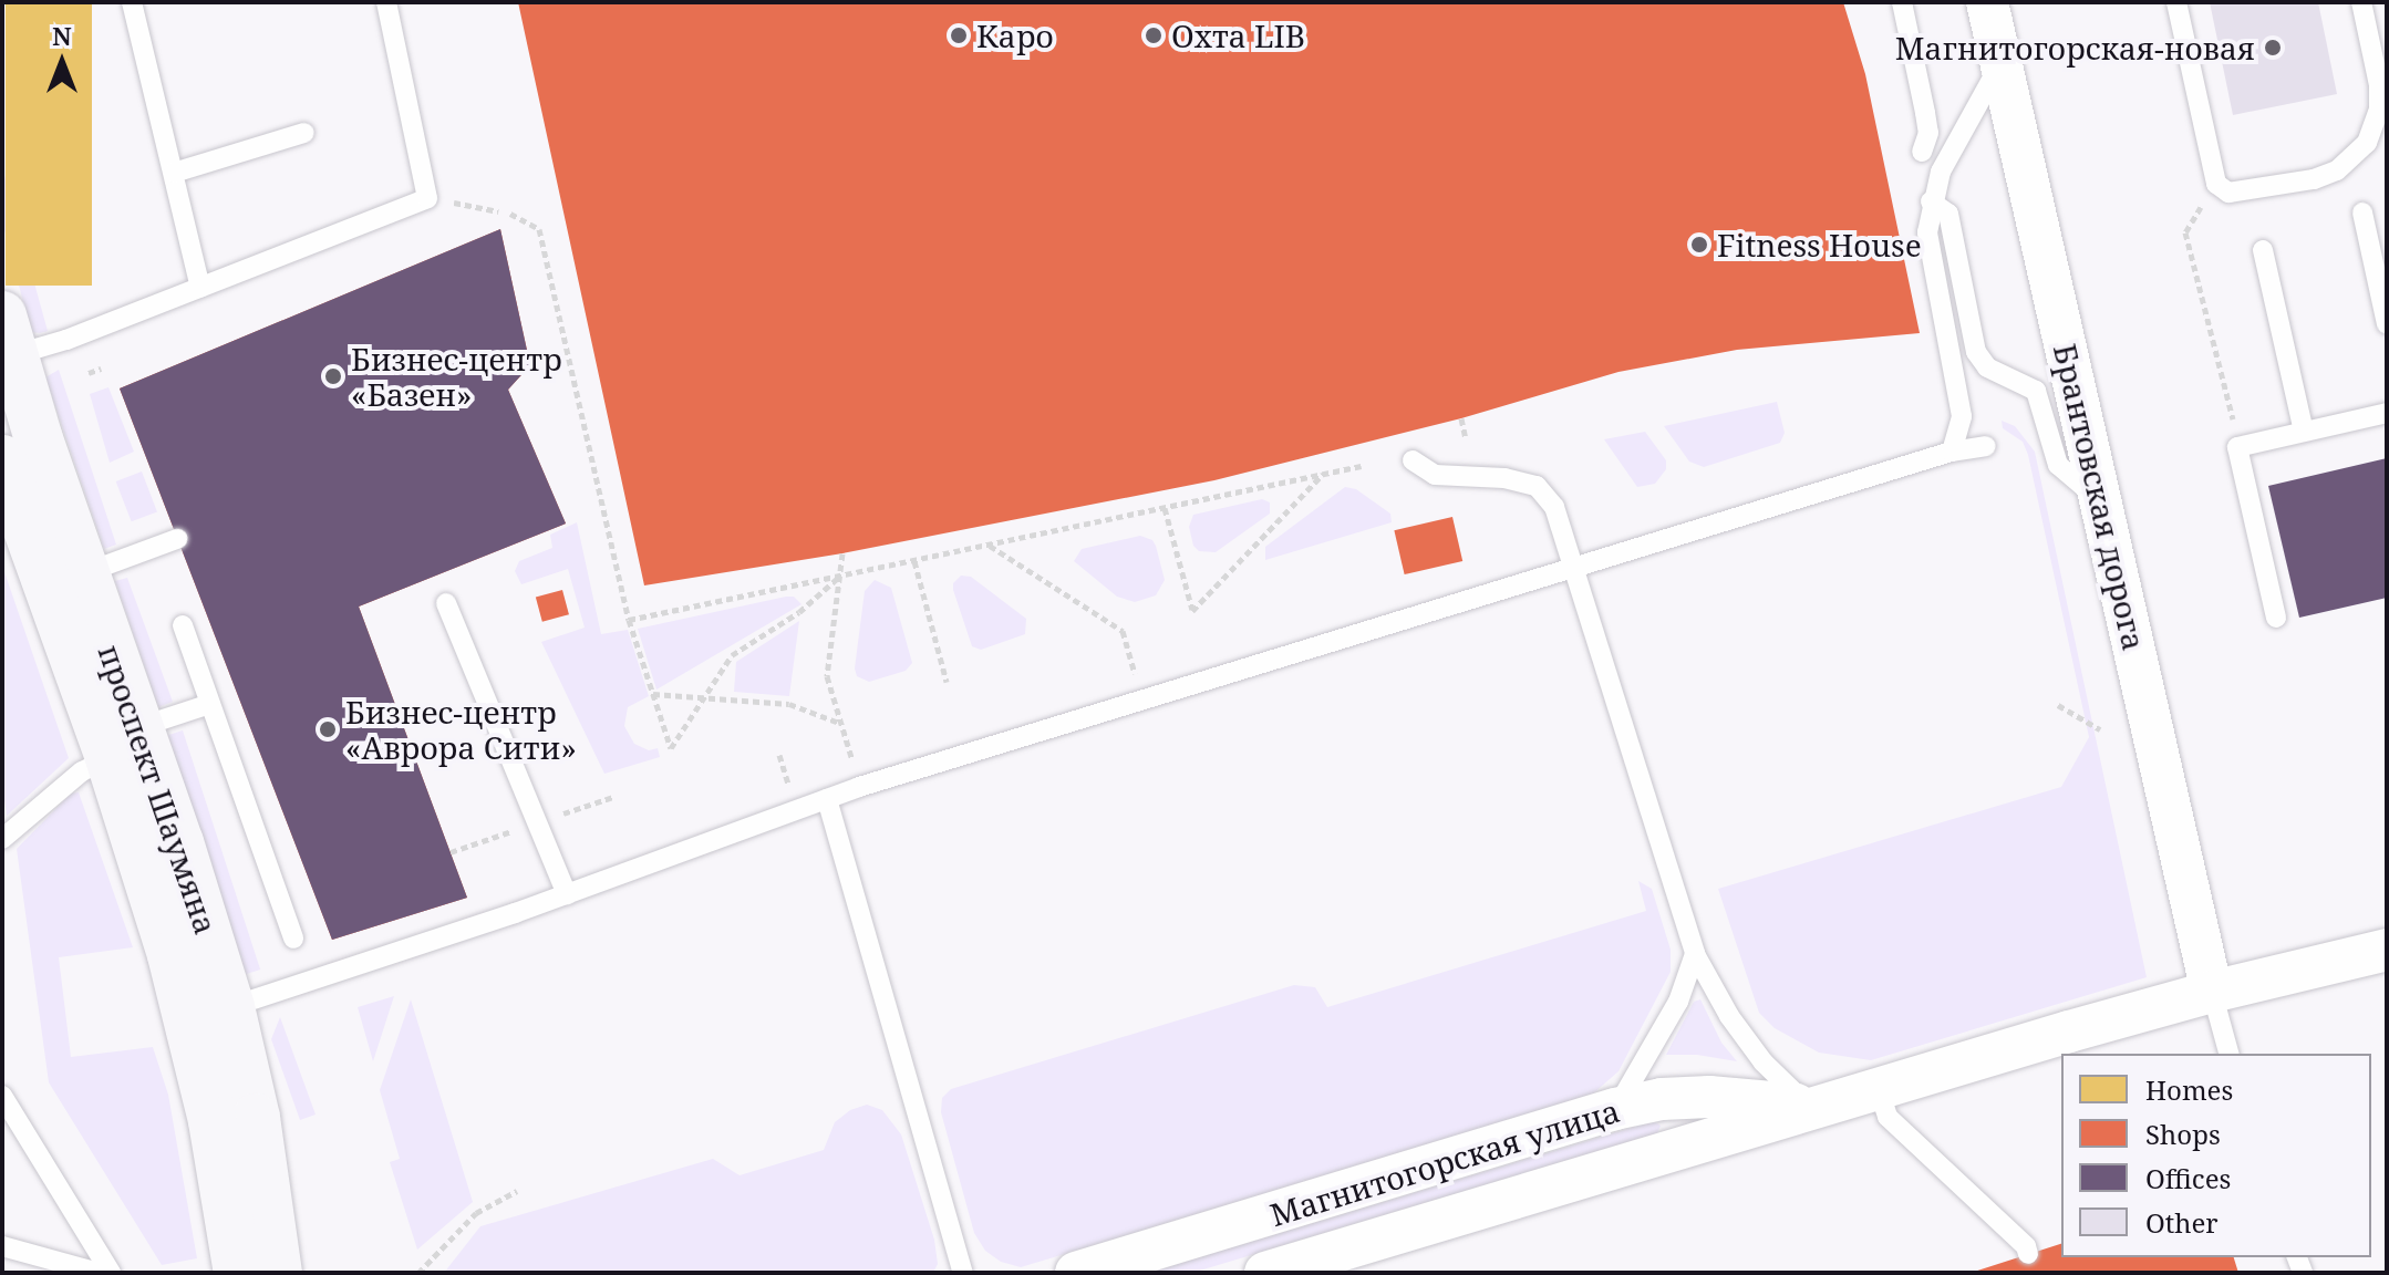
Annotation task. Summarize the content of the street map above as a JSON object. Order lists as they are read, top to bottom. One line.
{"streets":{"street":["Брантовская дорога","проспект Шаумяна","Магнитогорская улица"]},"crossings":[["Брантовская дорога","Магнитогорская улица"]],"places":["Каро","Охта LIB","Магнитогорская-новая","Fitness House","Бизнес-центр «Базен»","Бизнес-центр «Аврора Сити»"],"legend":["Homes","Shops","Offices","Other"],"north":"top"}
